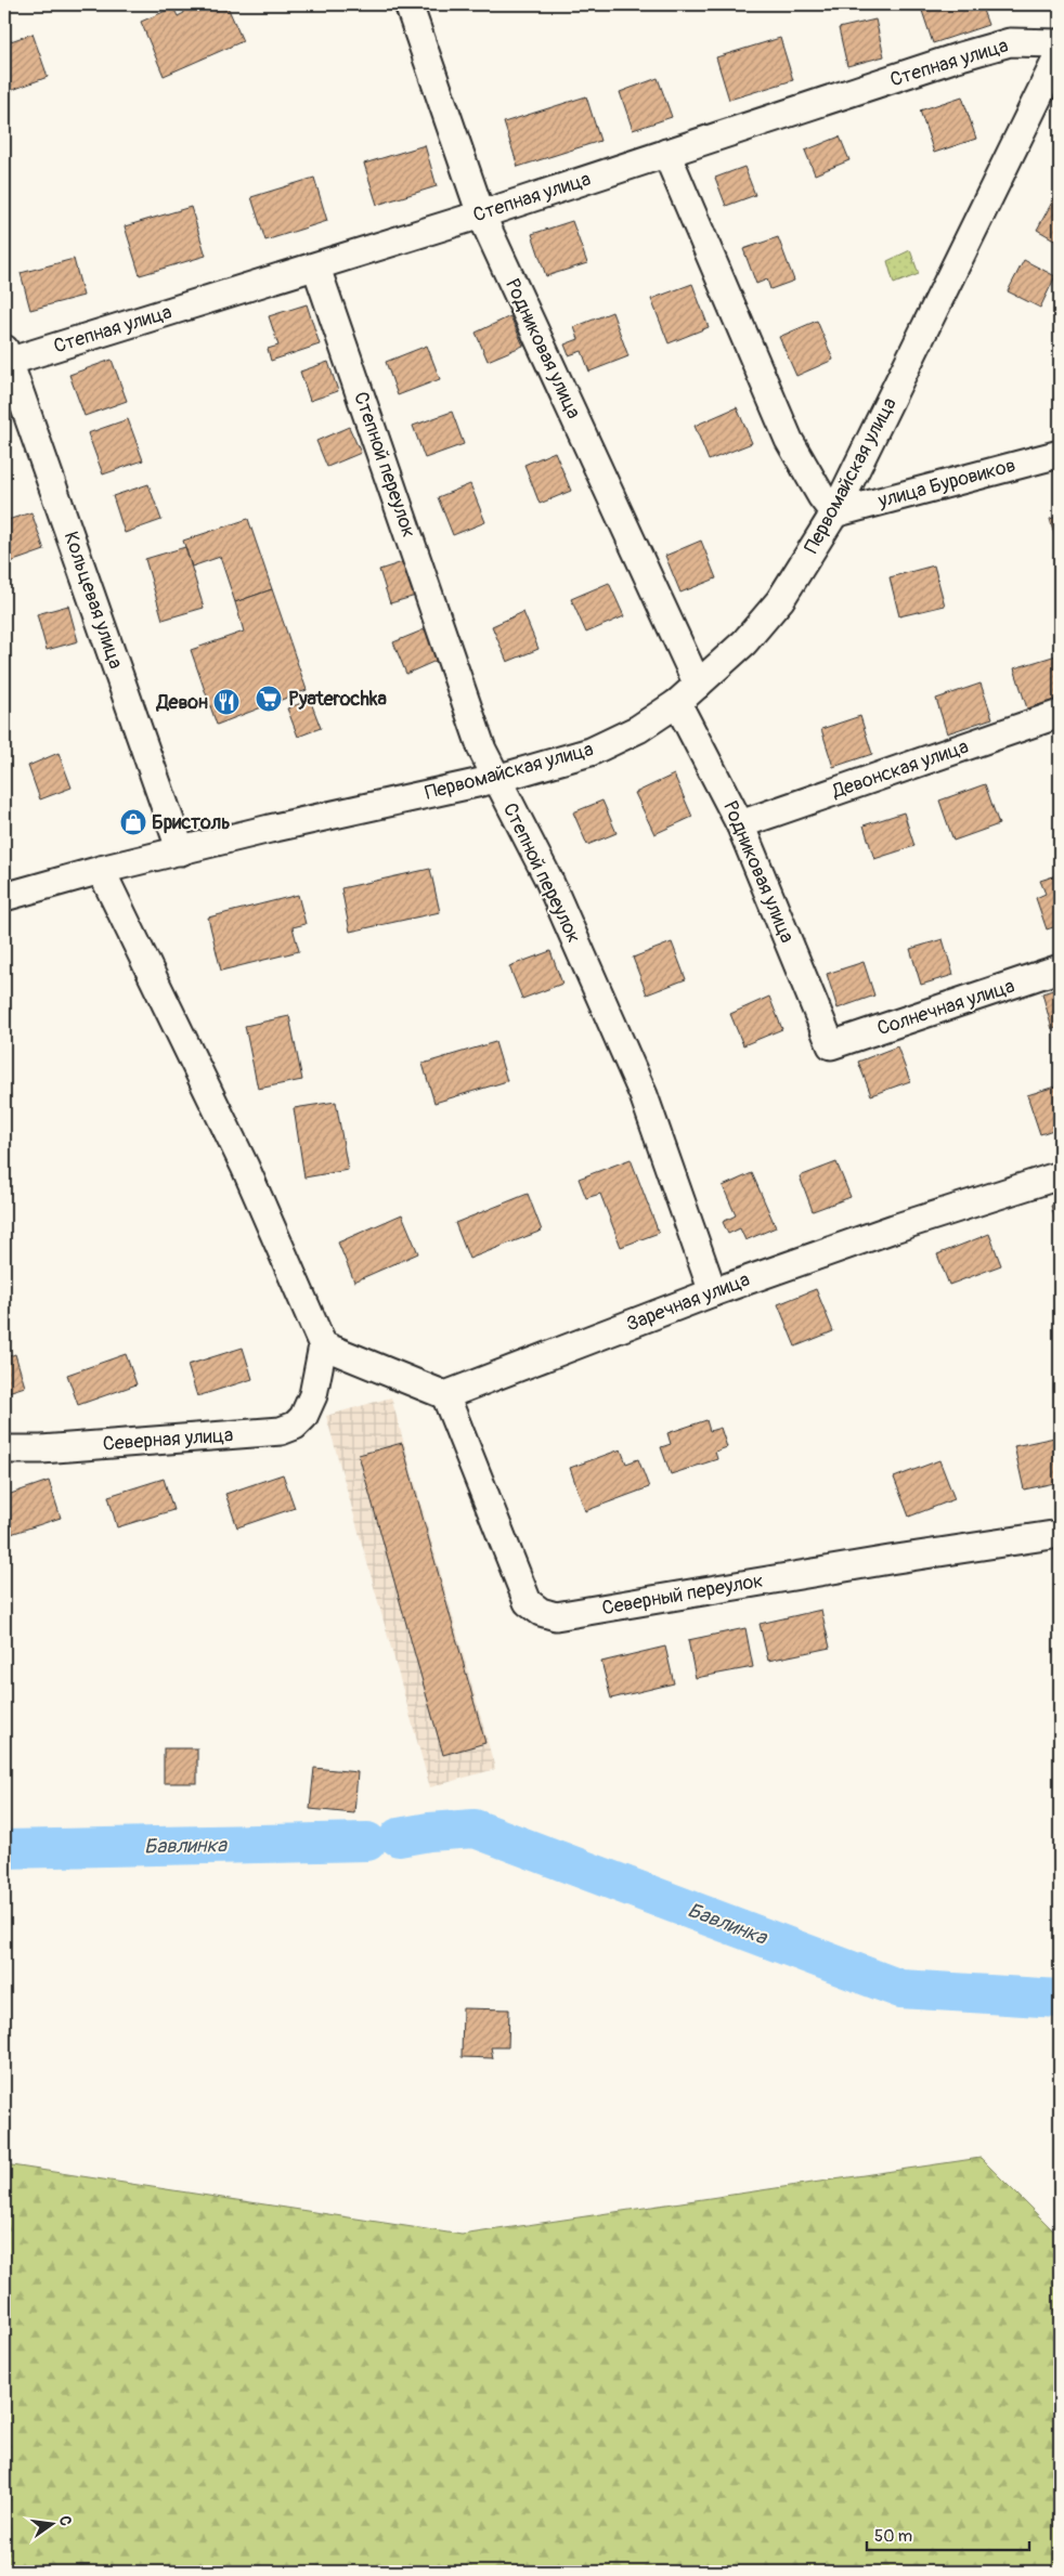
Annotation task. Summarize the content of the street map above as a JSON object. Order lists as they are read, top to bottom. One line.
{"streets":{"street":["Степная улица","Родниковая улица","Степной переулок","Первомайская улица","улица Буровиков","Кольцевая улица","Девонская улица","Солнечная улица","Заречная улица","Северная улица","Северный переулок"]},"crossings":[["Степная улица","Родниковая улица"],["Степная улица","Степной переулок"],["Степная улица","Кольцевая улица"],["Родниковая улица","Первомайская улица"],["Родниковая улица","Девонская улица"],["Родниковая улица","Солнечная улица"],["Степной переулок","Первомайская улица"],["Степной переулок","Заречная улица"],["Первомайская улица","улица Буровиков"],["Первомайская улица","Кольцевая улица"],["Заречная улица","Северный переулок"]],"water":["Бавлинка"],"places":{"supermarket":["Pyaterochka"],"restaurant":["Девон"],"shop":["Бристоль"]},"scale_bar":"50 m","north":"right"}
